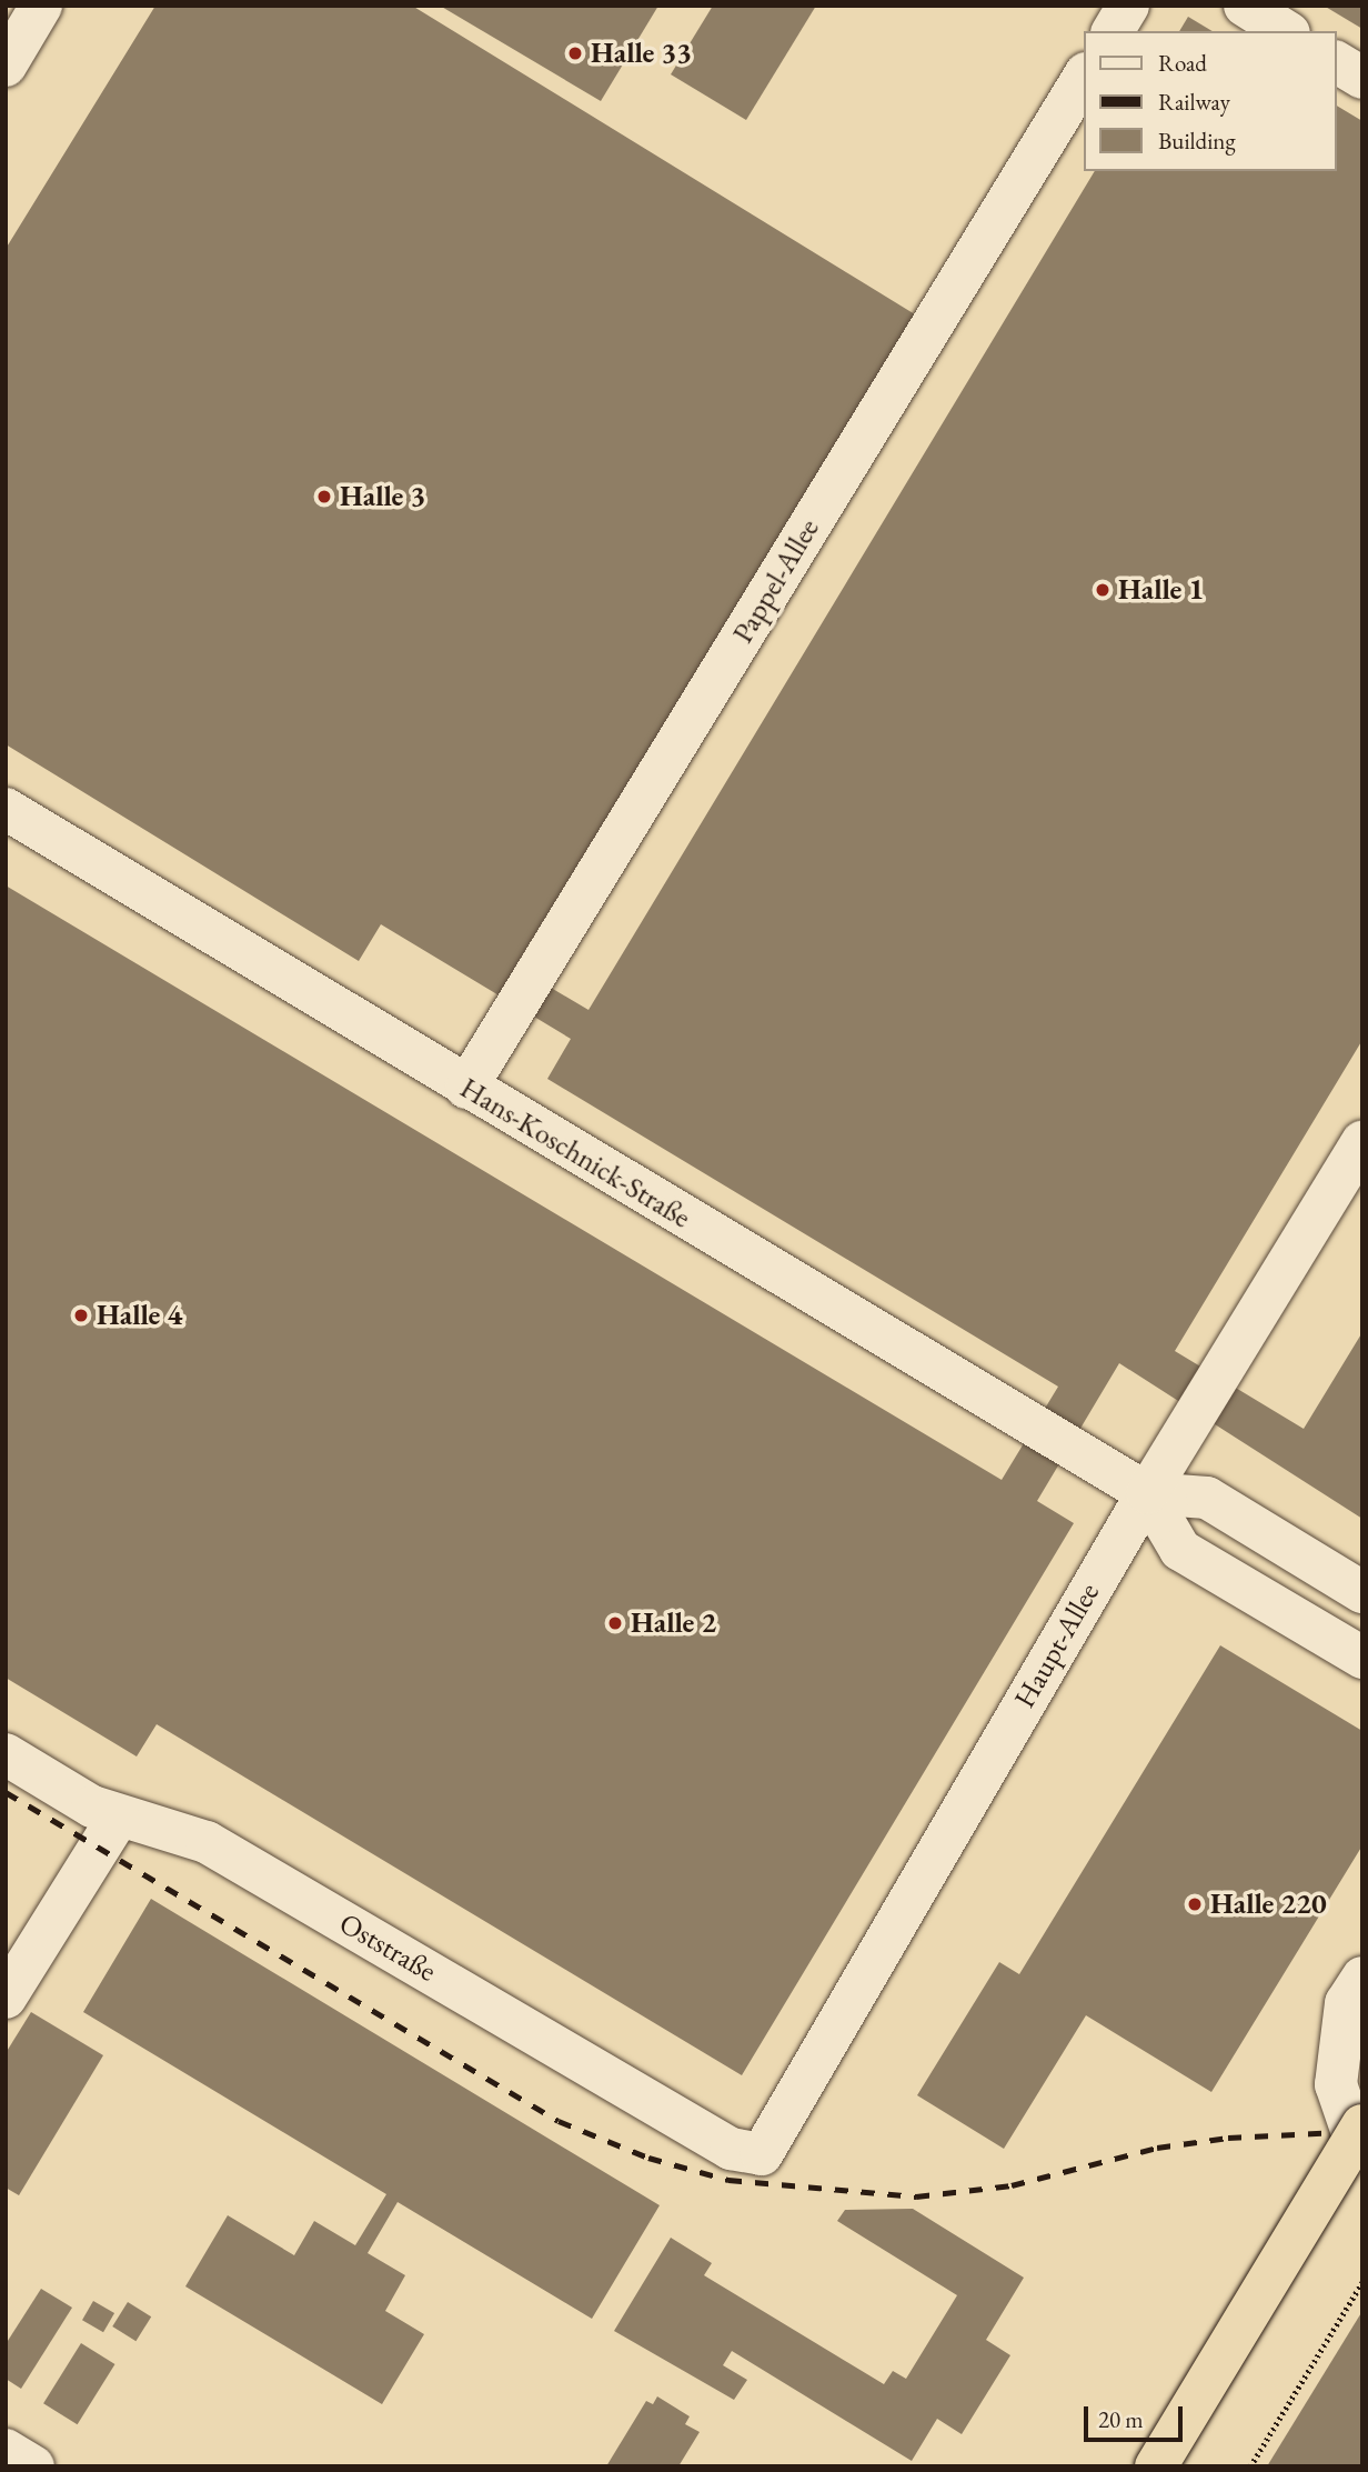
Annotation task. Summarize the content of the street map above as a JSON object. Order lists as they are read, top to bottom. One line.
{"streets":{"street":["Pappel-Allee","Hans-Koschnick-Straße","Haupt-Allee","Oststraße"]},"crossings":[["Pappel-Allee","Hans-Koschnick-Straße"],["Hans-Koschnick-Straße","Haupt-Allee"],["Haupt-Allee","Oststraße"]],"places":["Halle 33","Halle 3","Halle 1","Halle 4","Halle 2","Halle 220"],"legend":["Road","Railway","Building"],"scale_bar":"20 m"}
